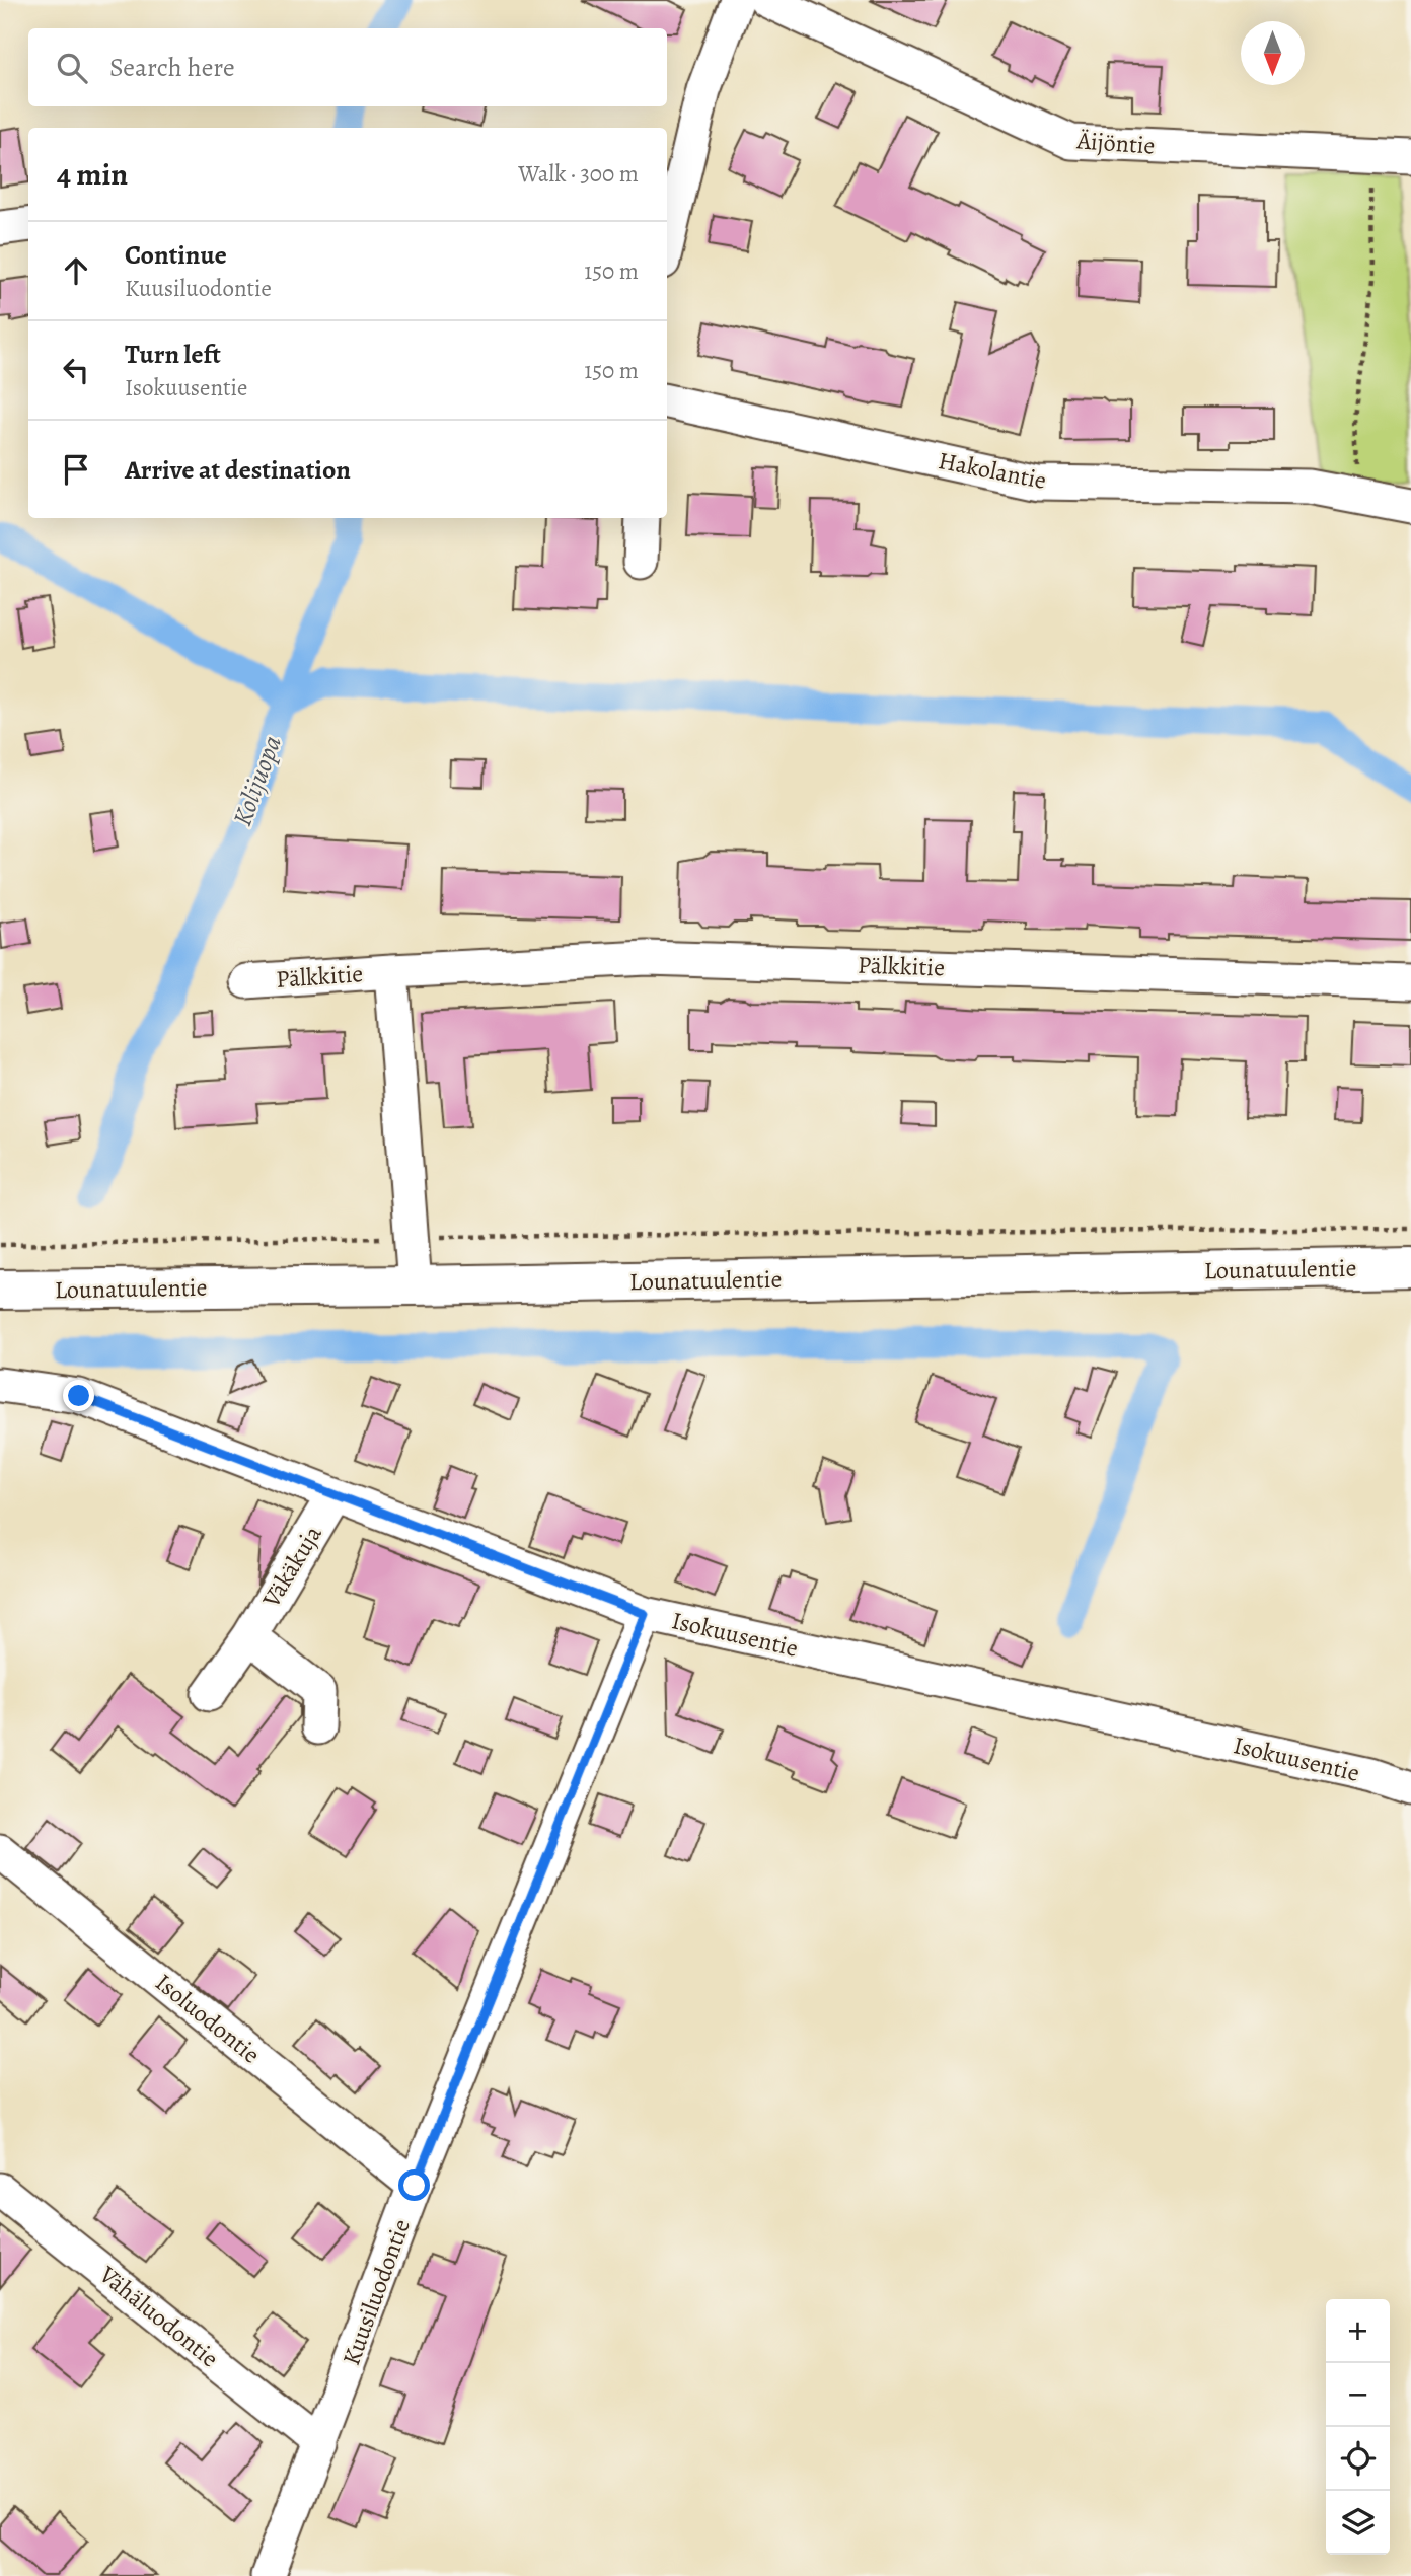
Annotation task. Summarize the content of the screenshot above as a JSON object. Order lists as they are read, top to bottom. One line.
{"streets":{"street":["Äijöntie","Hakolantie","Pälkkitie","Lounatuulentie","Väkäkuja","Isokuusentie","Isoluodontie","Kuusiluodontie","Vähäluodontie"]},"crossings":[["Pälkkitie","Lounatuulentie"],["Väkäkuja","Isokuusentie"],["Isokuusentie","Kuusiluodontie"],["Isoluodontie","Kuusiluodontie"],["Kuusiluodontie","Vähäluodontie"]],"water":["Kolijuopa"],"north":"bottom","page":{"search":"Search here","heading":["4 min","Walk · 300 m"],"list":[["Continue","Kuusiluodontie","150 m"],["Turn left","Isokuusentie","150 m"],"Arrive at destination"],"map_buttons":["+","−"]}}
